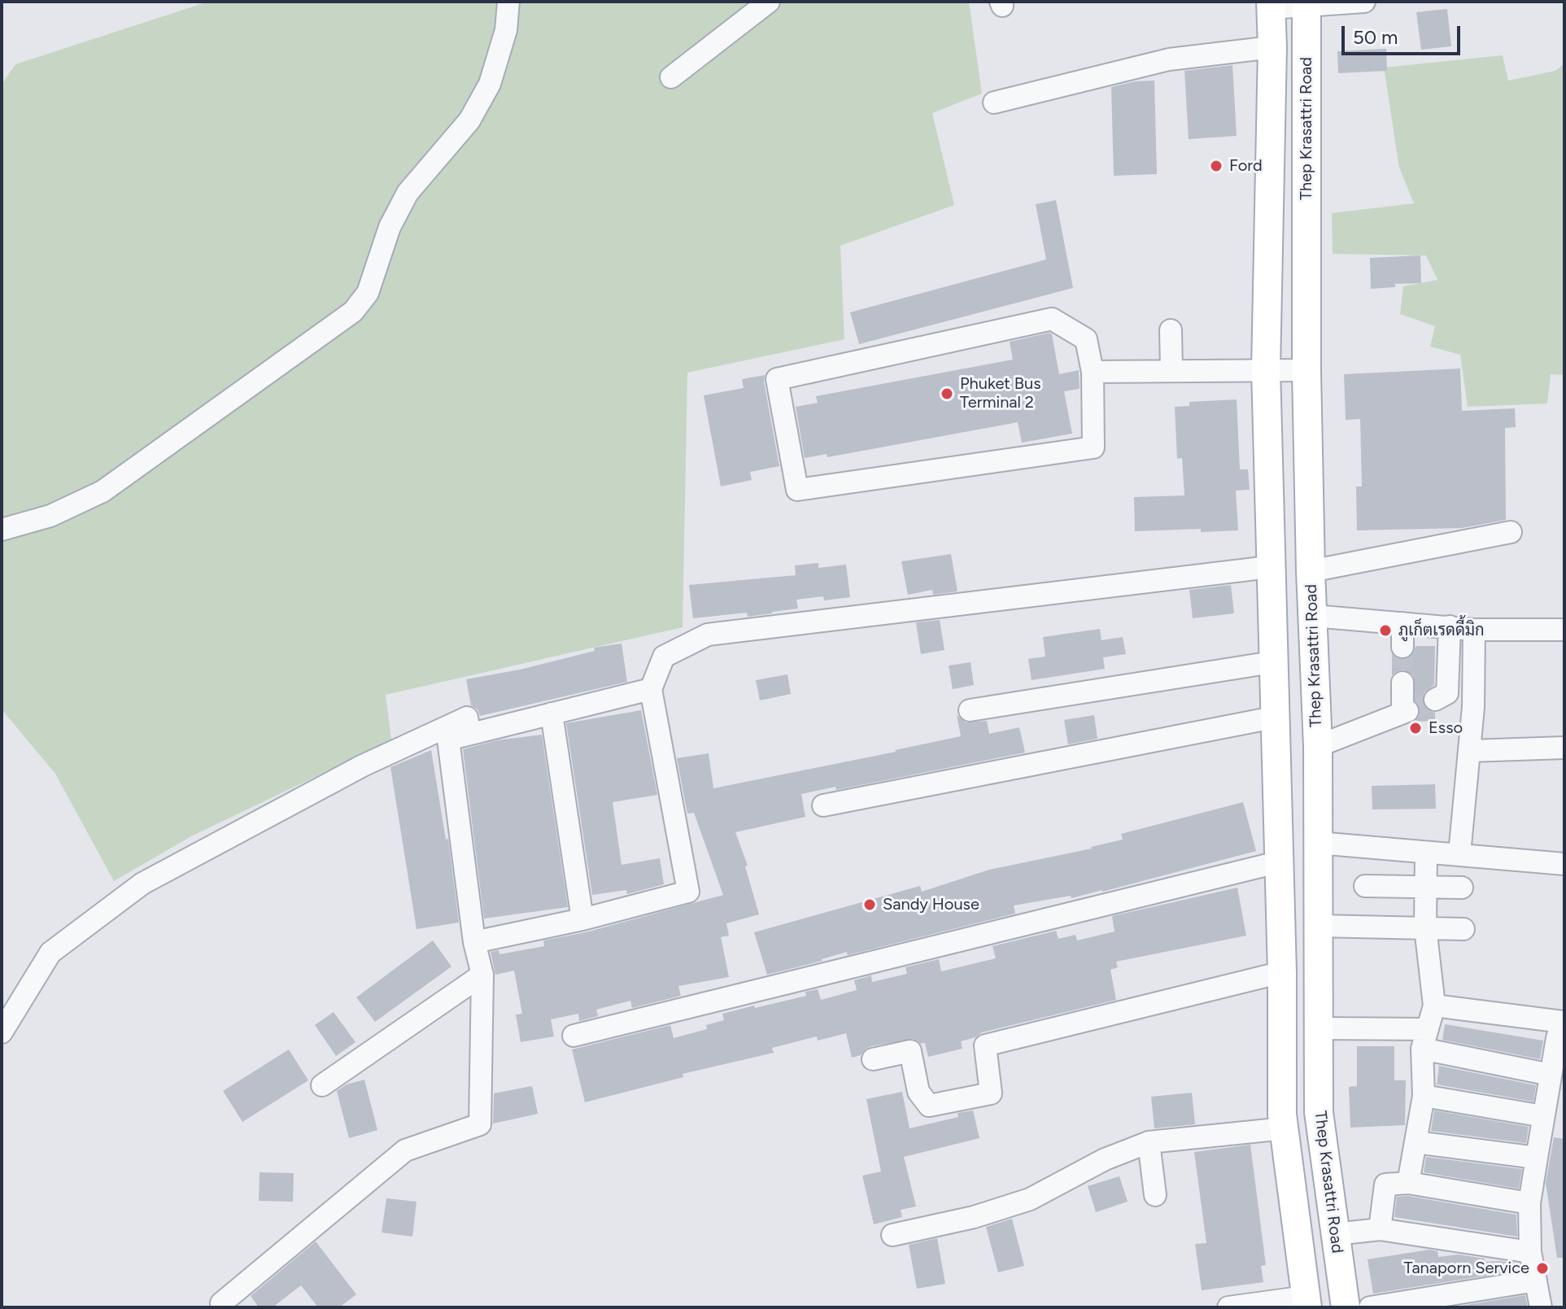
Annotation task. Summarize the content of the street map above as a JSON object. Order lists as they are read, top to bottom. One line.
{"streets":{"main road":["Thep Krasattri Road"]},"places":["Ford","Phuket Bus Terminal 2","ภูเก็ตเรดดี้มิก","Esso","Sandy House","Tanaporn Service"],"scale_bar":"50 m"}
